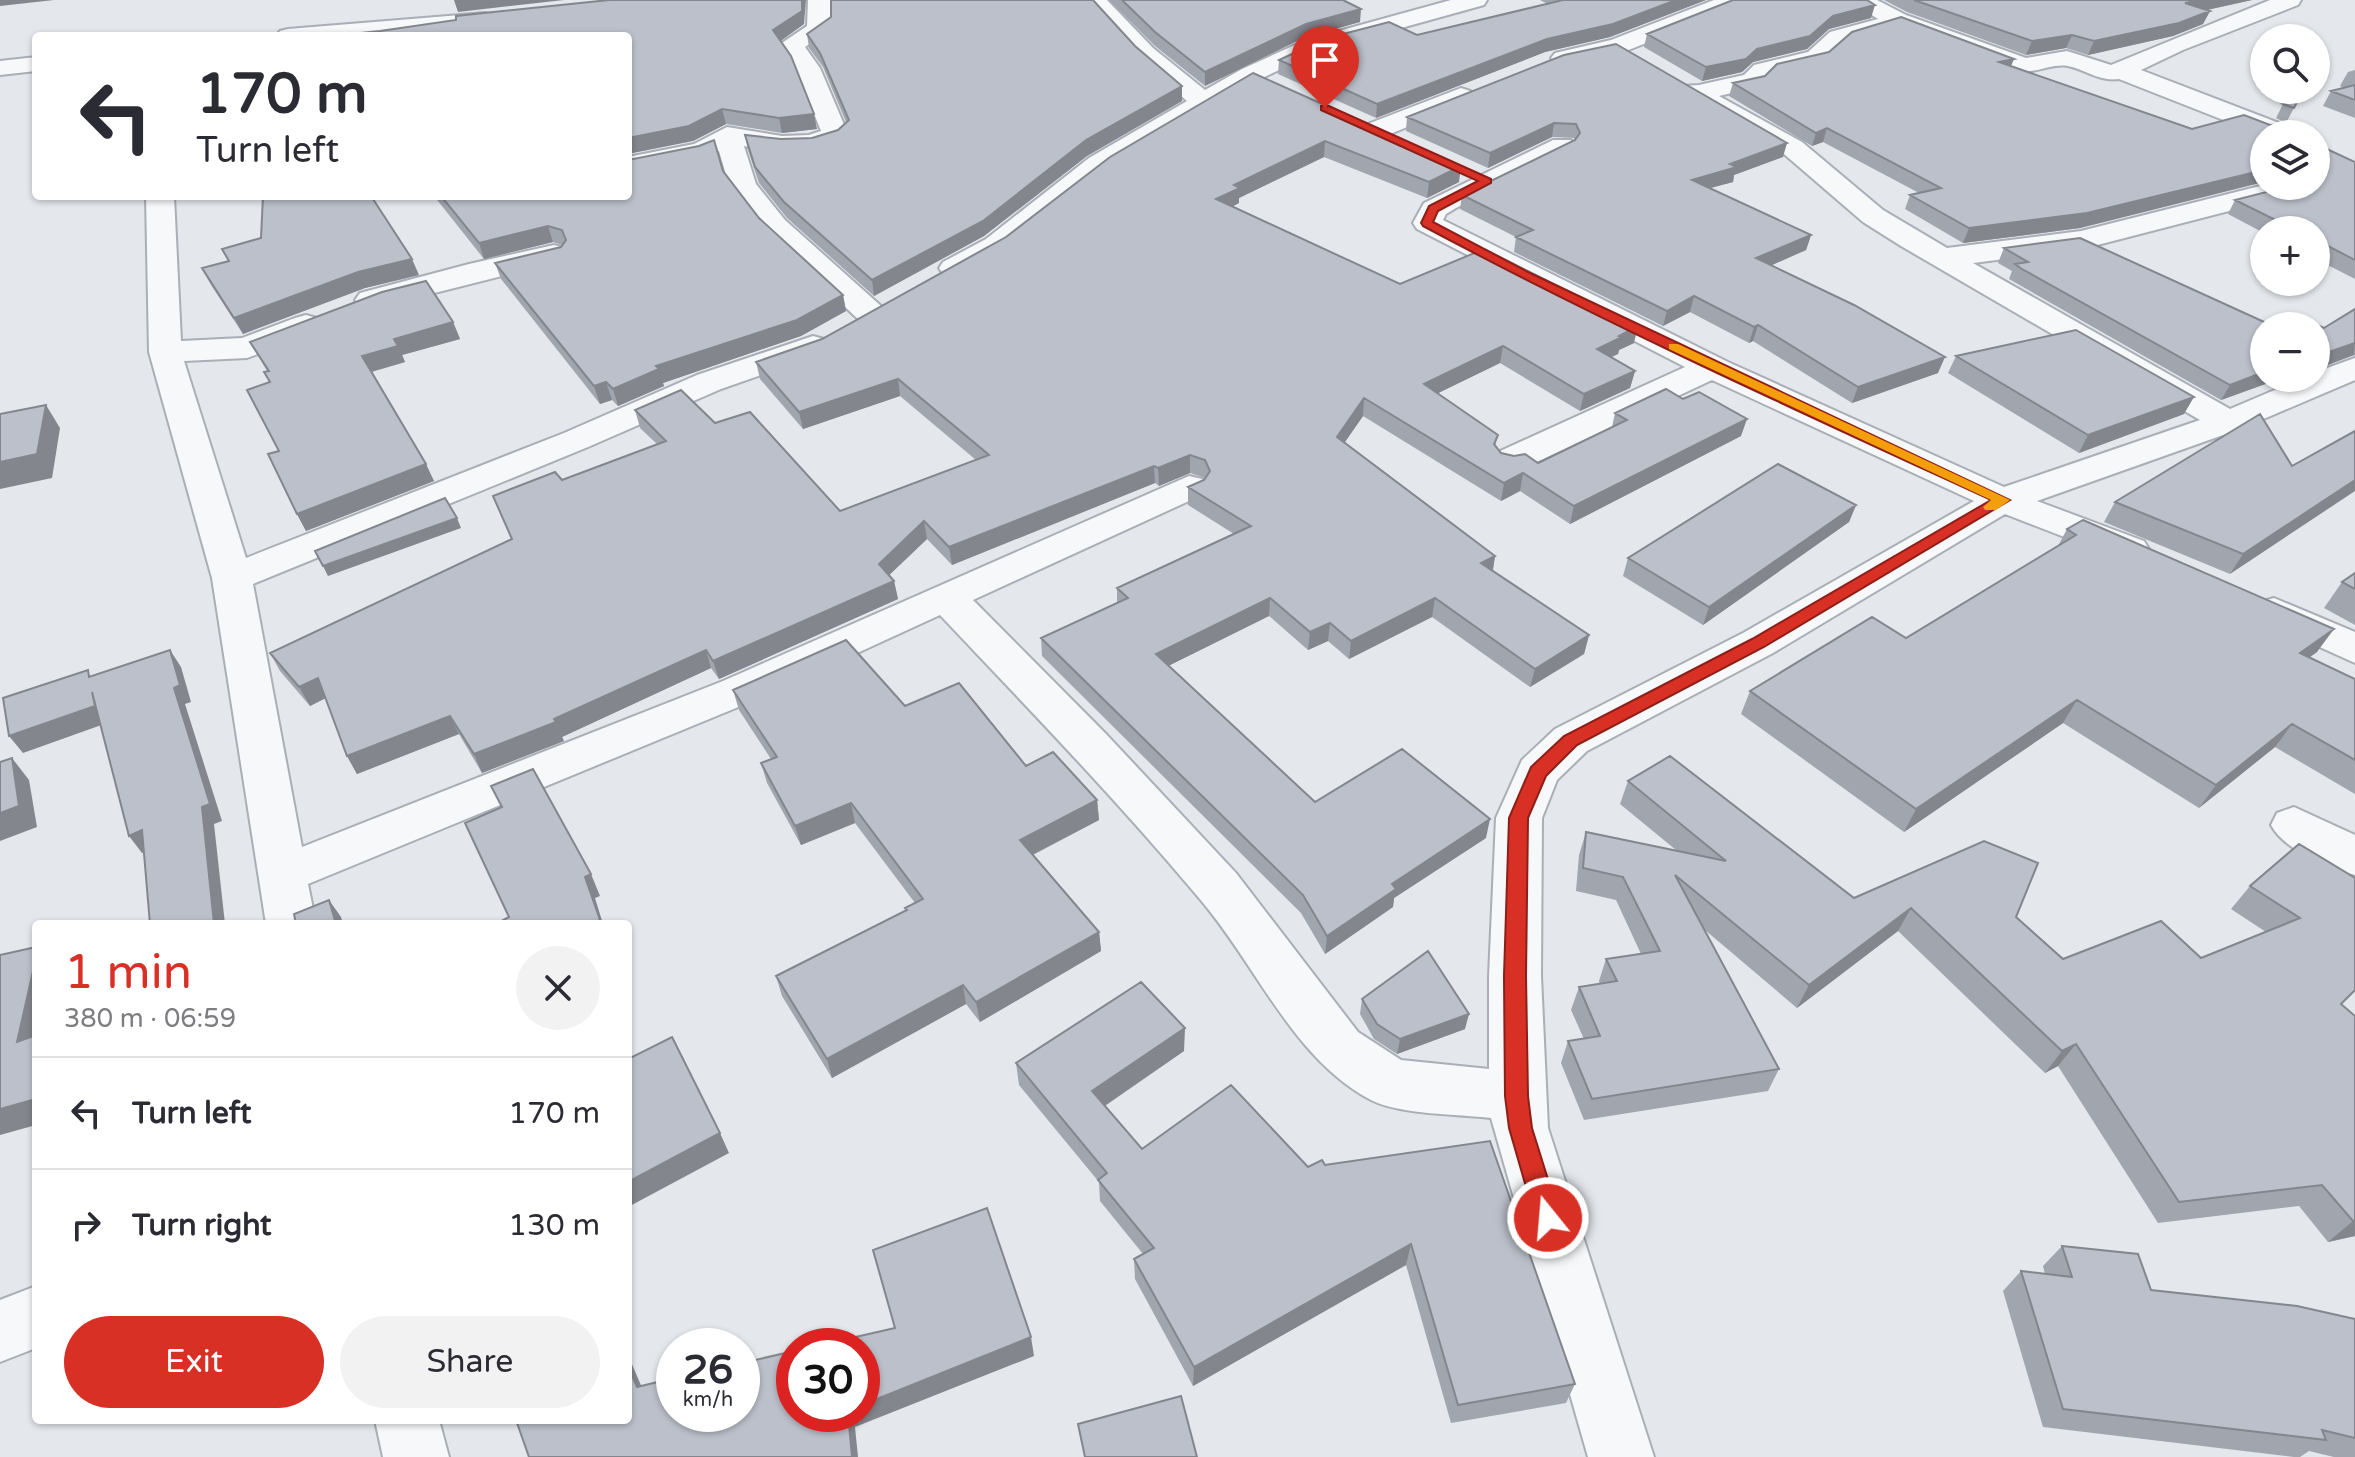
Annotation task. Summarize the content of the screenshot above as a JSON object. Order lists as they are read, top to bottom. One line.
{"page":{"map_buttons":["+","−"],"turn":["170 m","Turn left"],"heading":["1 min","380 m · 06:59"],"list":[{"name":"Turn left","value":"170 m"},{"name":"Turn right","value":"130 m"}],"buttons":["Exit","Share"],"speed":"26 km/h","limit":"30"}}
